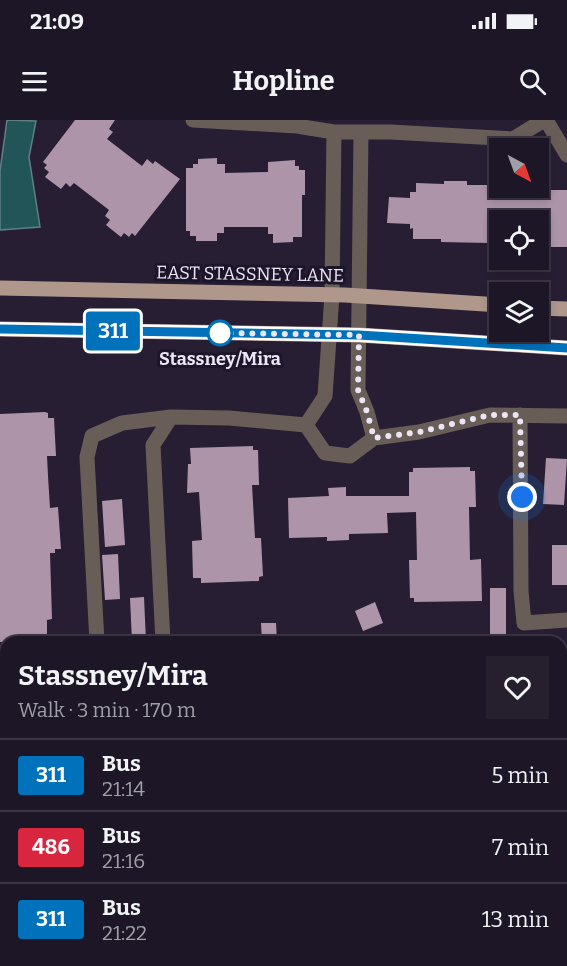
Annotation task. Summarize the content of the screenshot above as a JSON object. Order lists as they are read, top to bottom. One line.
{"streets":{"main road":["EAST STASSNEY LANE"]},"places":["Stassney/Mira"],"lines":["bus line 311"],"north":"bottom right","page":{"status":"21:09","header":"Hopline","on_map":"311","heading":["Stassney/Mira","Walk · 3 min · 170 m"],"list":[{"mark":"311","name":"Bus","note":"21:14","value":"5 min"},{"mark":"486","name":"Bus","note":"21:16","value":"7 min"},{"mark":"311","name":"Bus","note":"21:22","value":"13 min"}]}}
